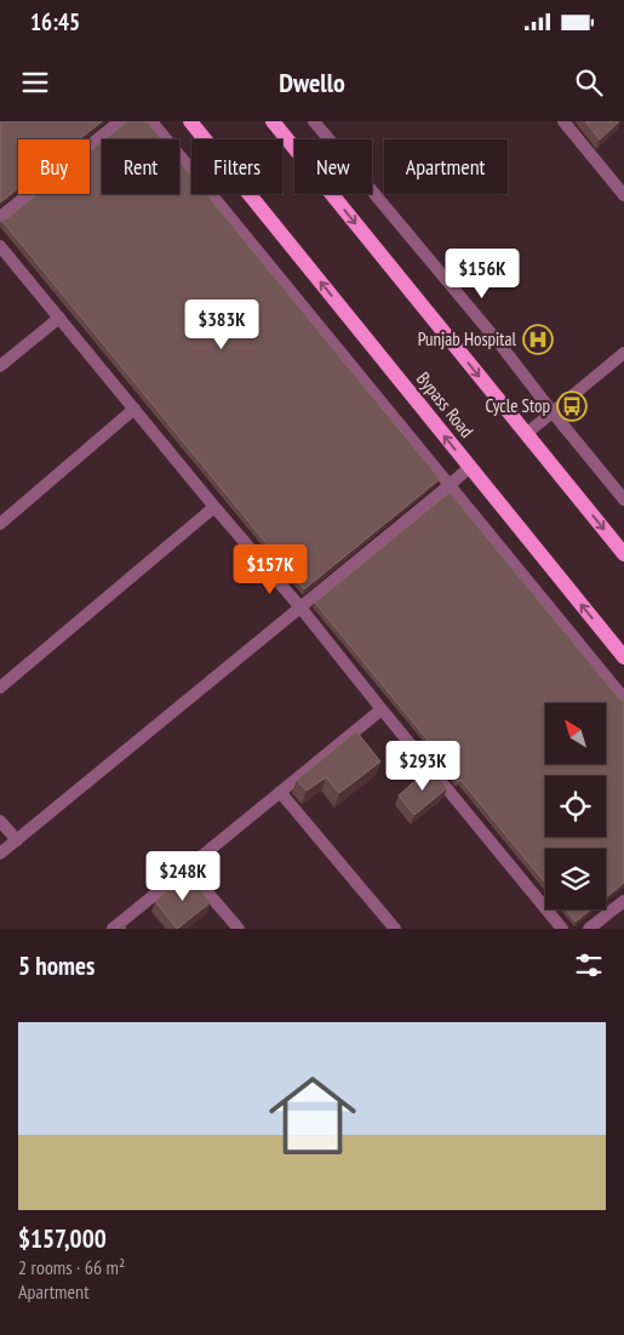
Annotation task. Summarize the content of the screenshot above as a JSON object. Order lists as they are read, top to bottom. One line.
{"streets":{"main road":["Bypass Road"]},"places":{"hospital":["Punjab Hospital"],"bus stop":["Cycle Stop"]},"north":"top left","page":{"status":"16:45","header":"Dwello","chip":["Buy","Rent","Filters","New","Apartment"],"price":["$156K","$383K","$157K","$293K","$248K"],"heading":"5 homes","list":[{"name":"$157,000","note":"2 rooms · 66 m² · Apartment"}]}}
